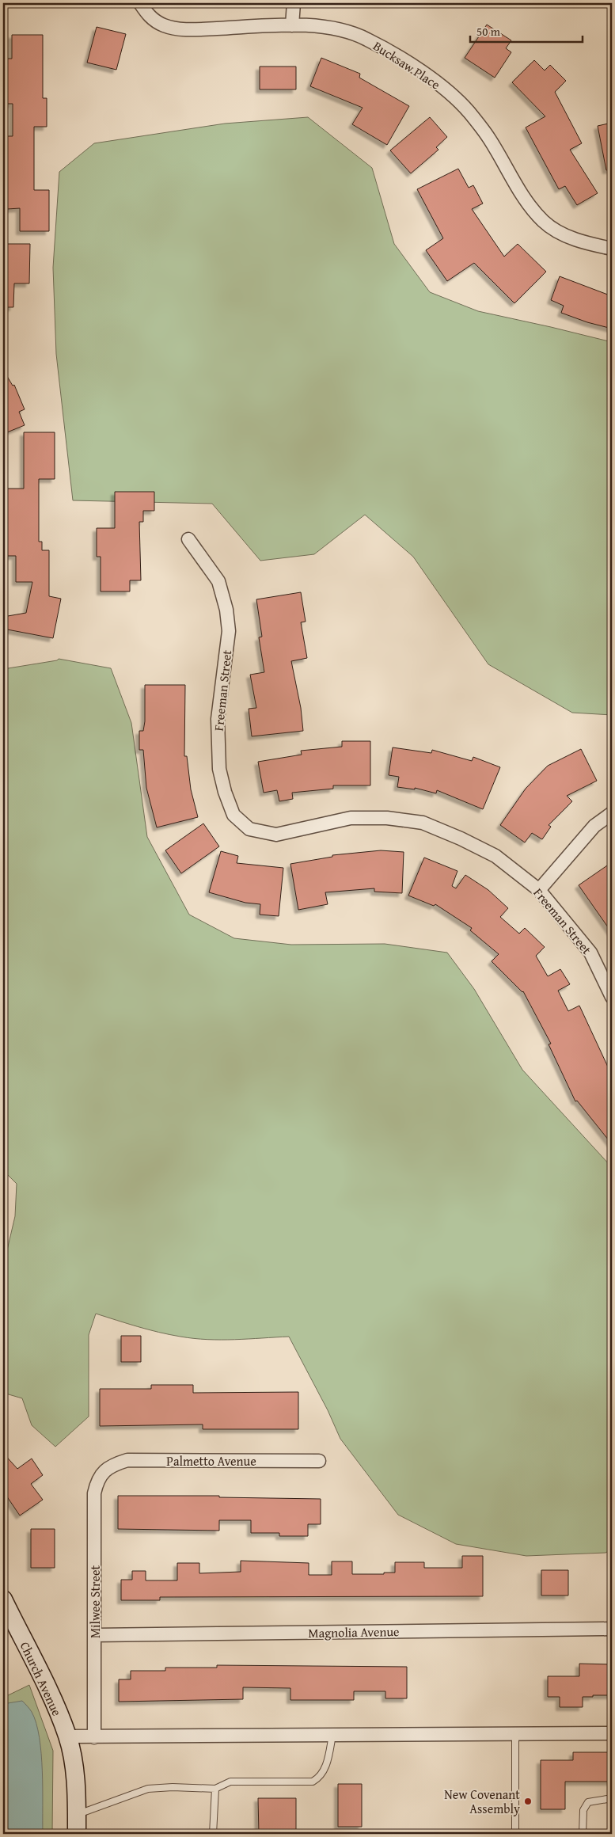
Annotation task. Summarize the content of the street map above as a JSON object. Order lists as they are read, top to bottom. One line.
{"streets":{"street":["Bucksaw Place","Freeman Street","Palmetto Avenue","Milwee Street","Magnolia Avenue","Church Avenue"]},"crossings":[["Palmetto Avenue","Milwee Street"],["Milwee Street","Magnolia Avenue"]],"places":["New Covenant Assembly"],"scale_bar":"50 m"}
